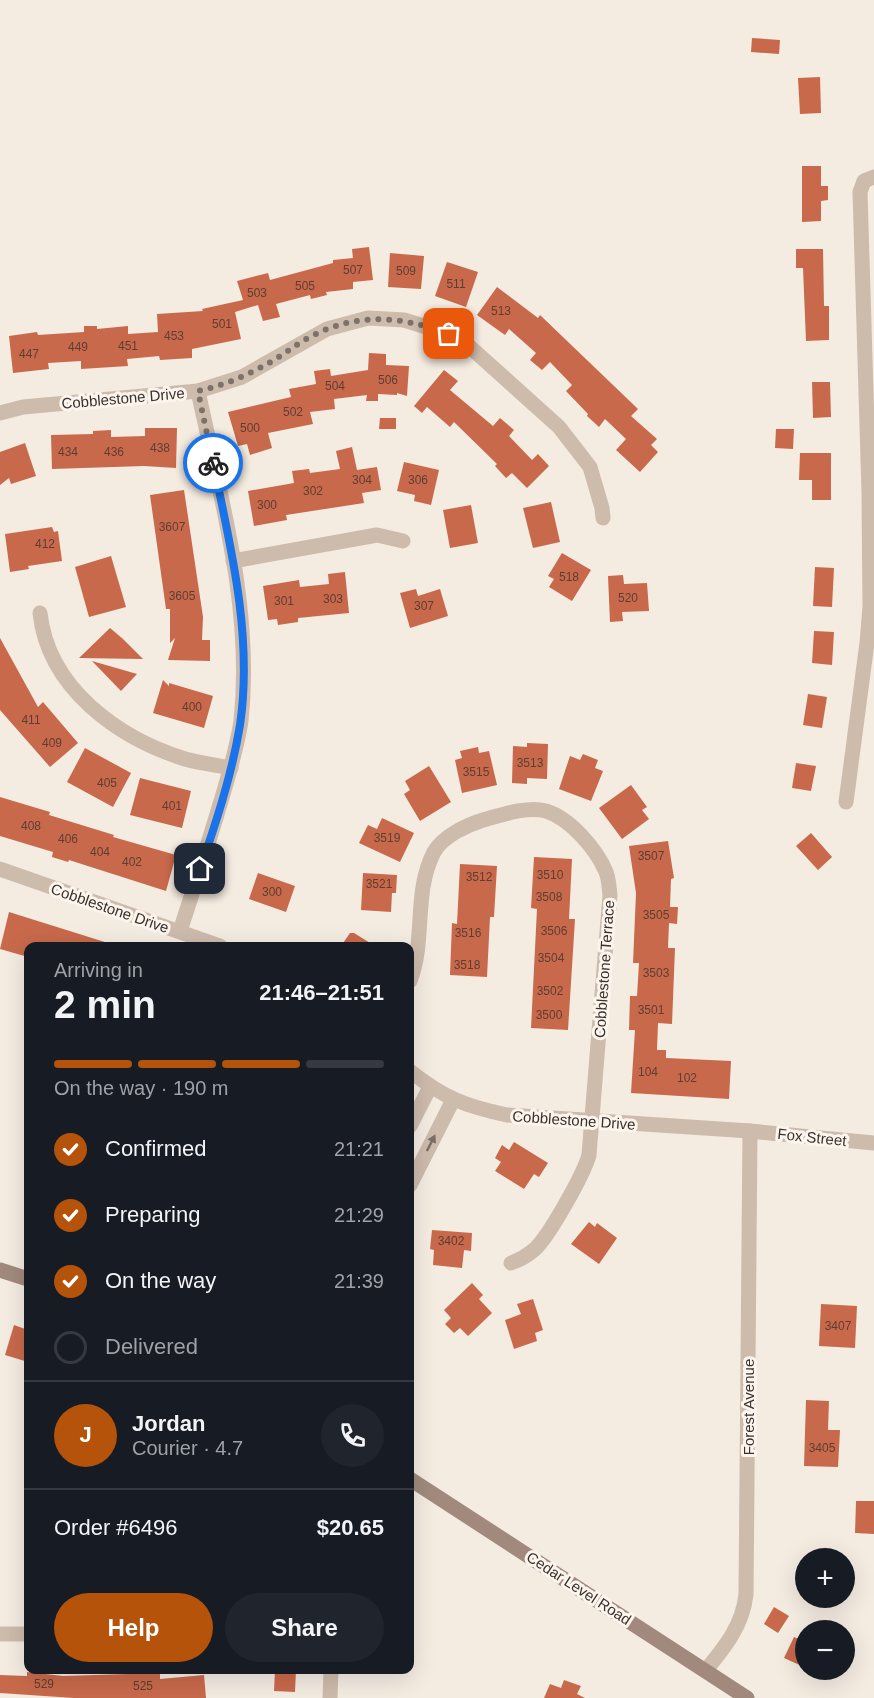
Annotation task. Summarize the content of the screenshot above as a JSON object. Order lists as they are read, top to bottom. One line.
{"streets":{"main road":["Cedar Level Road"],"street":["Cobblestone Drive","Cobblestone Terrace","Fox Street","Forest Avenue"]},"crossings":[["Cobblestone Drive","Cobblestone Terrace"],["Cobblestone Drive","Fox Street"],["Cobblestone Drive","Forest Avenue"],["Fox Street","Forest Avenue"],["Forest Avenue","Cedar Level Road"]],"house_numbers":["507","509","511","505","503","513","501","453","451","449","447","506","504","502","500","438","434","436","304","306","302","300","3607","412","518","3605","520","303","301","307","400","411","409","3513","3515","405","401","408","3519","406","404","3507","402","3510","3512","3521","300","3508","3505","3506","3516","3504","3518","3503","3502","3501","3500","104","102","3402","3407","3405","529","525"],"page":{"heading":["2 min","Arriving in","21:46–21:51"],"panel":["Jordan","Courier · 4.7","Order #6496","$20.65"],"bar":"On the way · 190 m","list":[["Confirmed","21:21"],["Preparing","21:29"],["On the way","21:39"],"Delivered"],"round":"J","map_buttons":["+","−"],"buttons":["Help","Share"]}}
